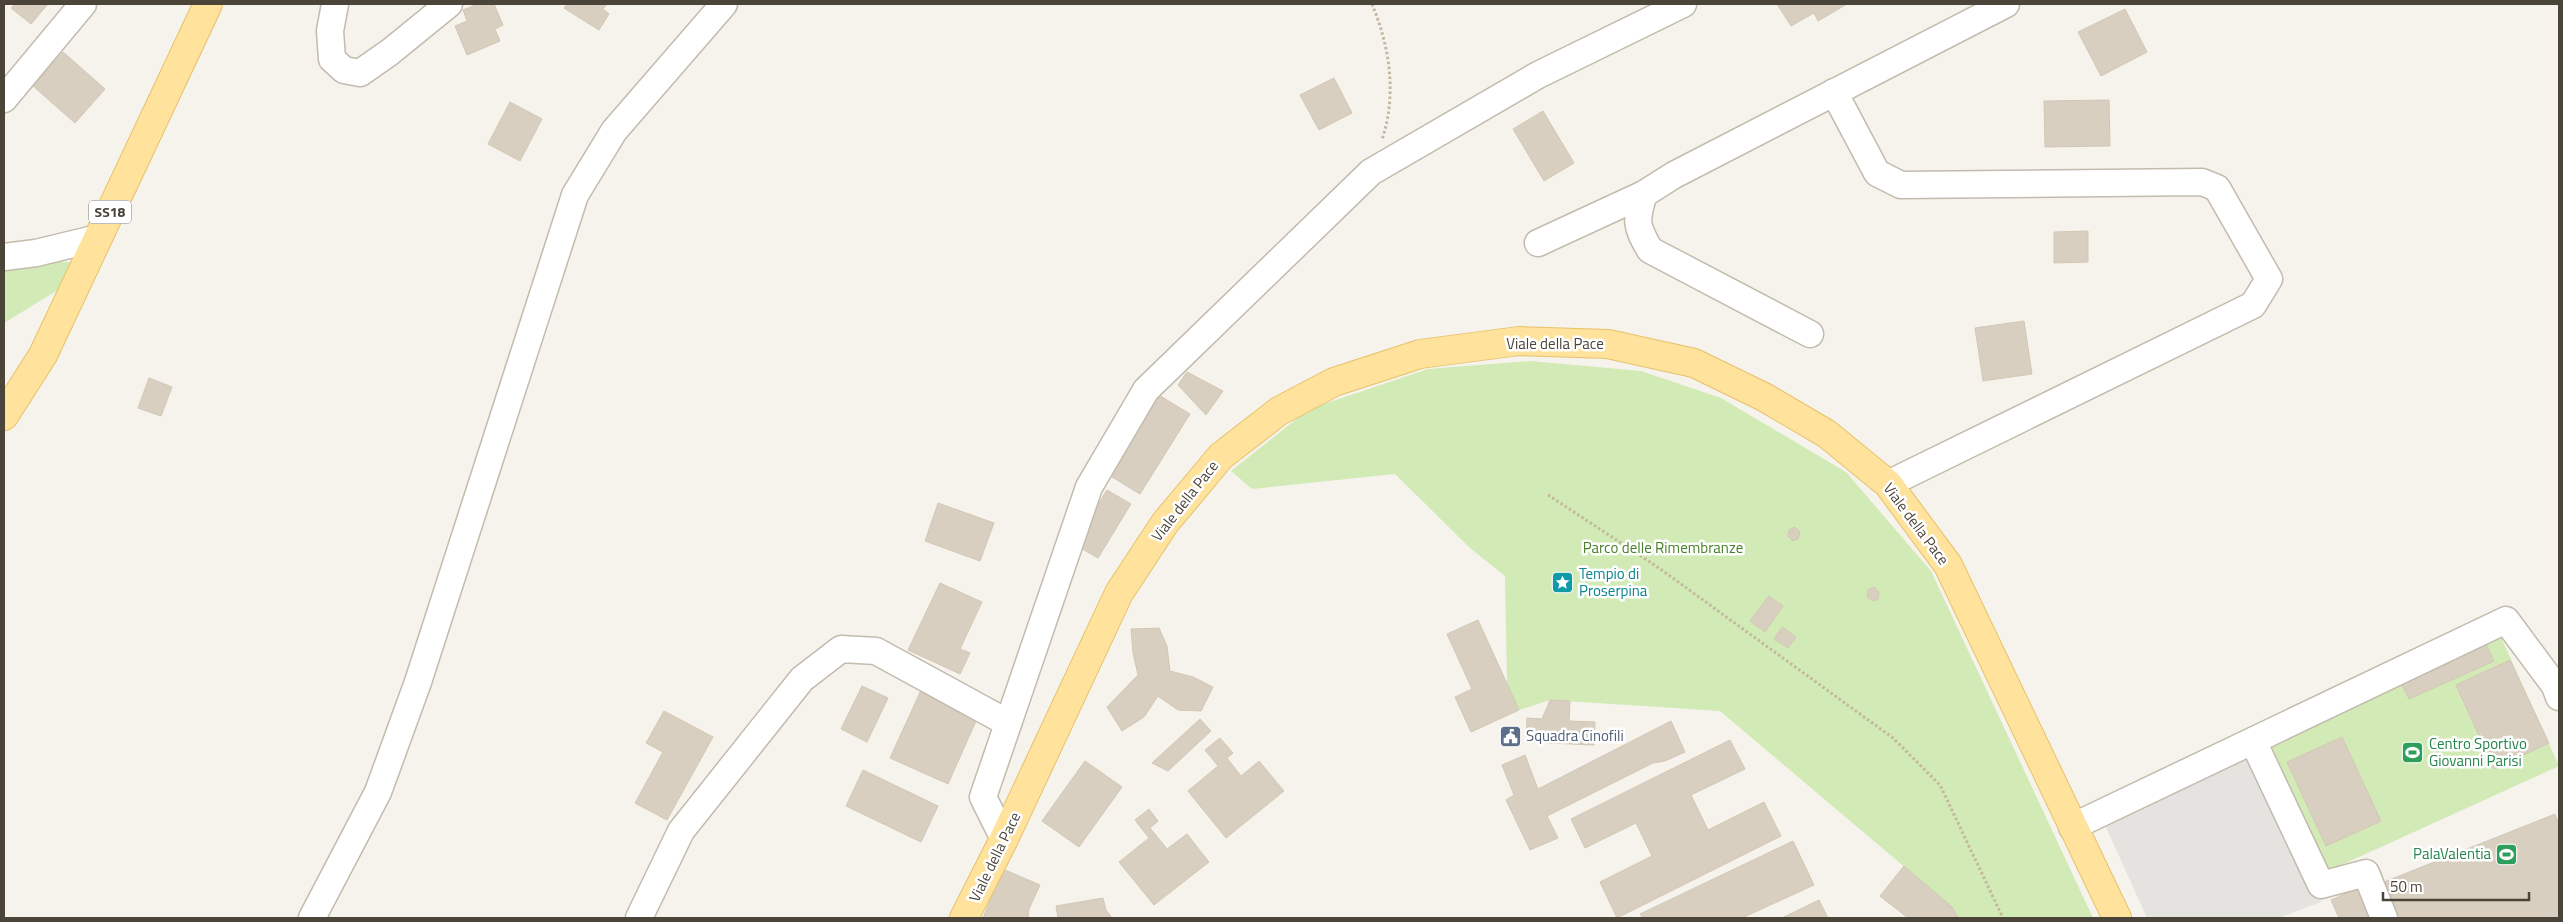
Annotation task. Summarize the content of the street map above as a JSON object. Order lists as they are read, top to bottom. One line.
{"streets":{"main road":["SS18","Viale della Pace"]},"parks":["Parco delle Rimembranze"],"places":{"place":["Tempio di Proserpina"],"public building":["Squadra Cinofili"],"sports":["Centro Sportivo Giovanni Parisi","PalaValentia"]},"scale_bar":"50 m"}
